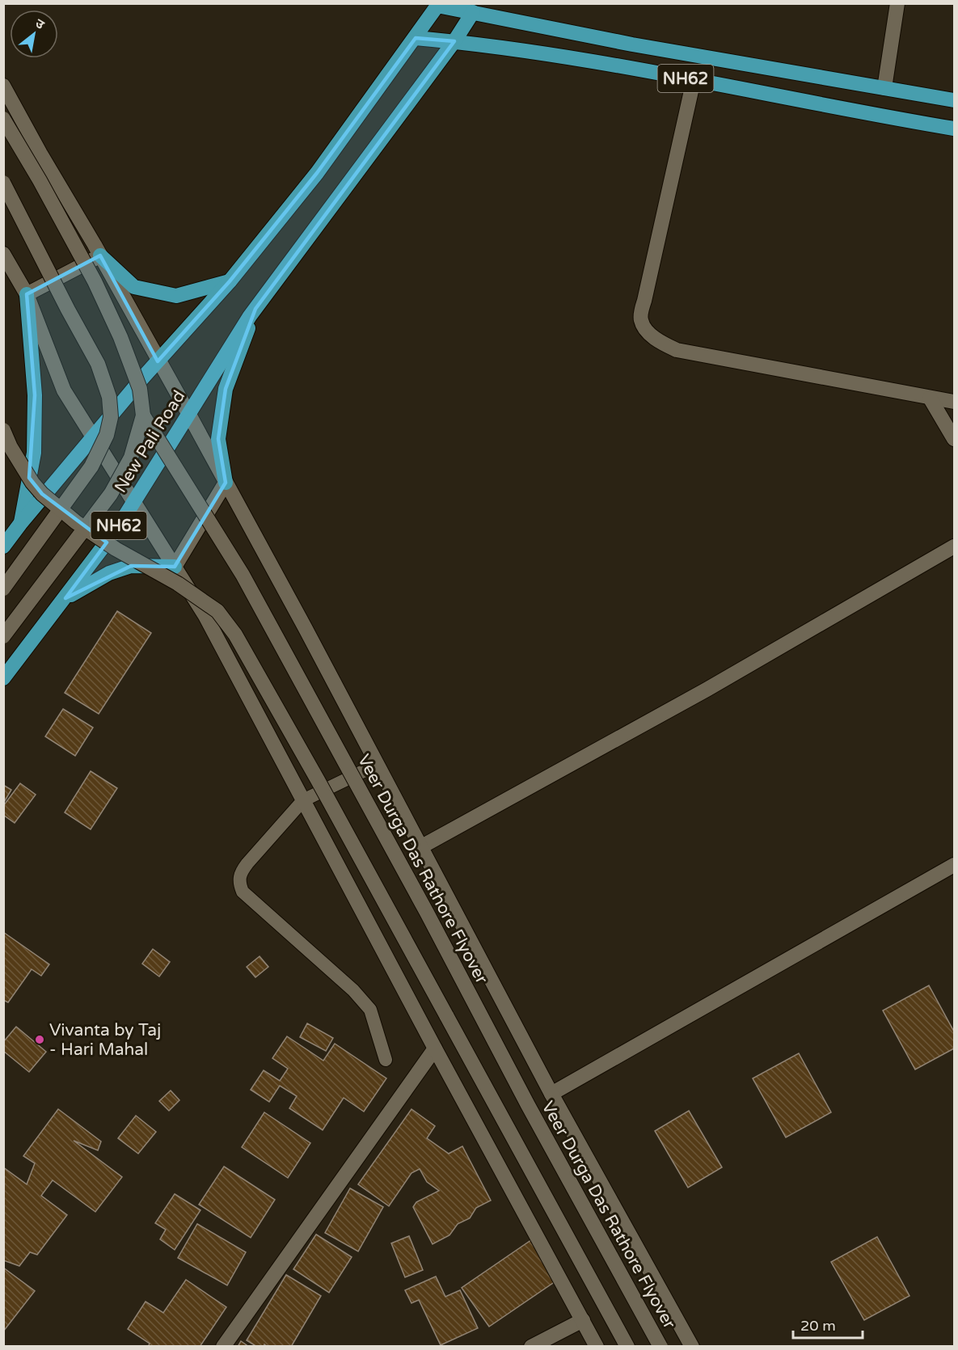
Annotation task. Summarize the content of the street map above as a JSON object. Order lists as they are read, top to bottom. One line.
{"streets":{"highway":["NH62","New Pali Road"],"street":["Veer Durga Das Rathore Flyover"]},"crossings":[["NH62","New Pali Road"]],"places":["Vivanta by Taj - Hari Mahal"],"scale_bar":"20 m","north":"top right"}
